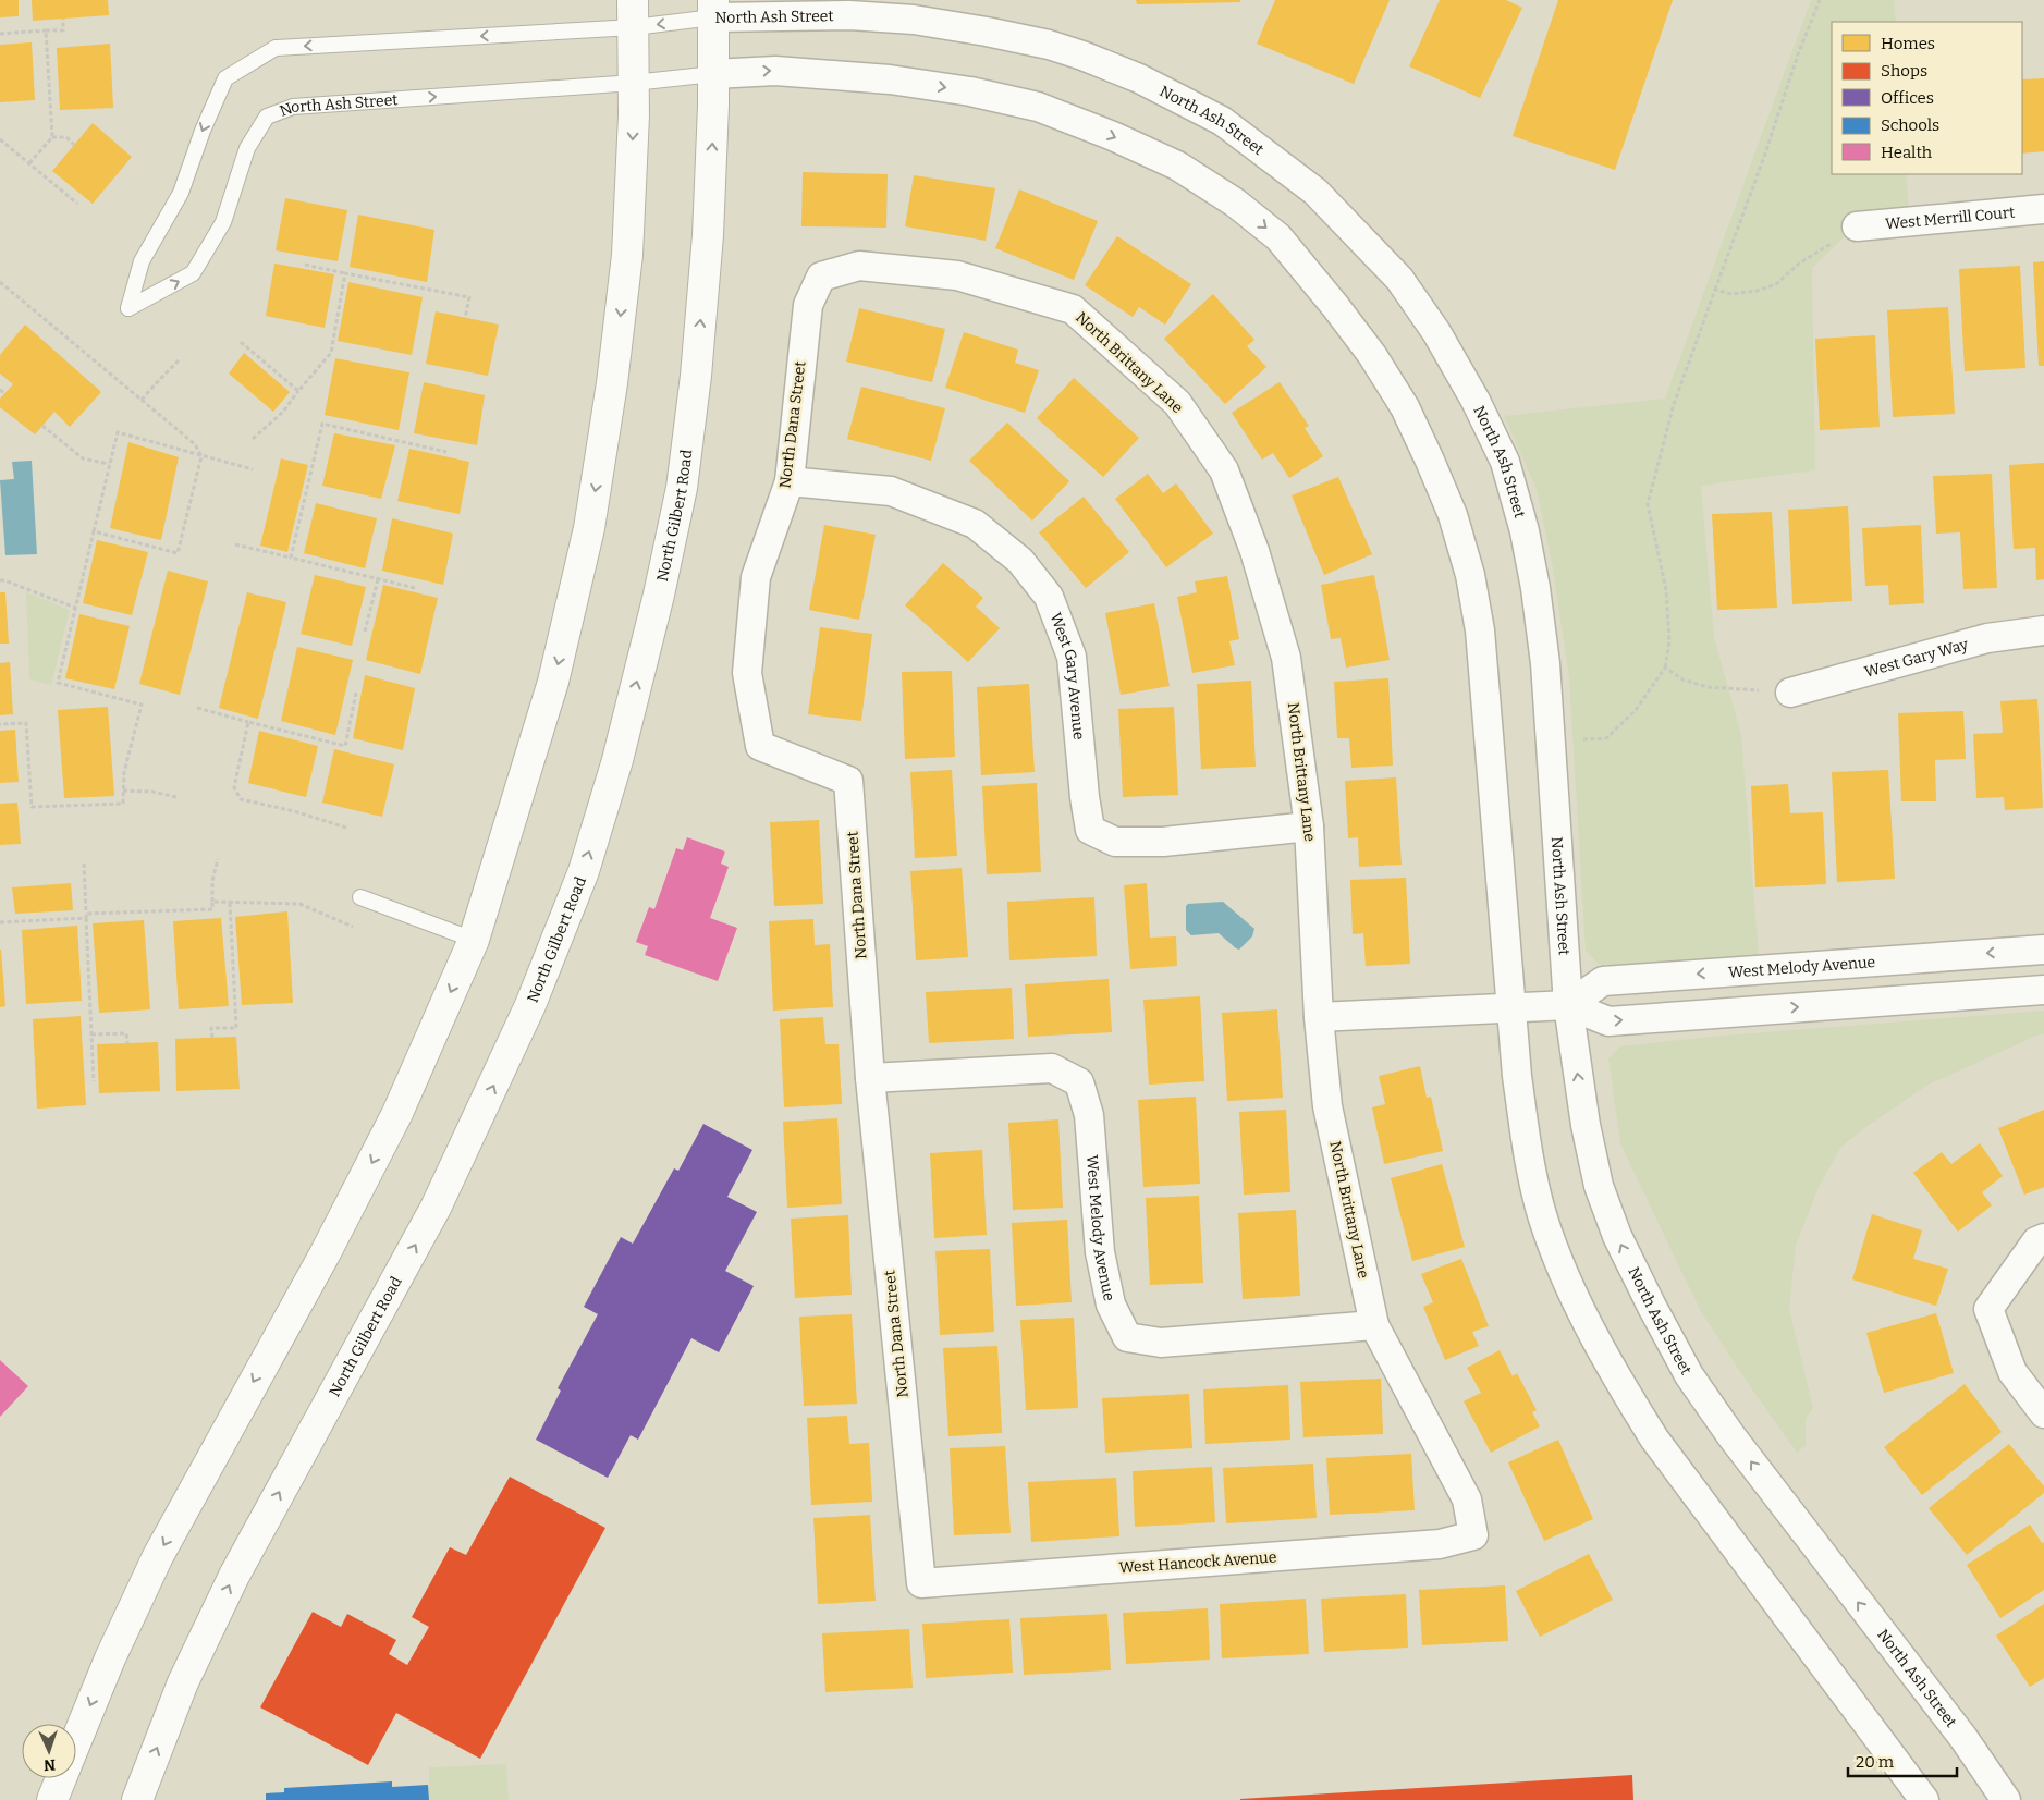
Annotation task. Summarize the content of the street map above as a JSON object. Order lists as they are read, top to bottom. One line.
{"streets":{"main road":["North Gilbert Road"],"street":["North Ash Street","West Merrill Court","North Brittany Lane","North Dana Street","West Gary Way","West Gary Avenue","West Melody Avenue","West Hancock Avenue"]},"crossings":[["North Ash Street","North Gilbert Road"],["North Ash Street","West Melody Avenue"],["North Brittany Lane","North Dana Street"],["North Brittany Lane","West Gary Avenue"],["North Brittany Lane","West Melody Avenue"],["North Brittany Lane","West Hancock Avenue"],["North Dana Street","West Gary Avenue"],["North Dana Street","West Melody Avenue"],["North Dana Street","West Hancock Avenue"]],"legend":["Homes","Shops","Offices","Schools","Health"],"scale_bar":"20 m","north":"bottom"}
